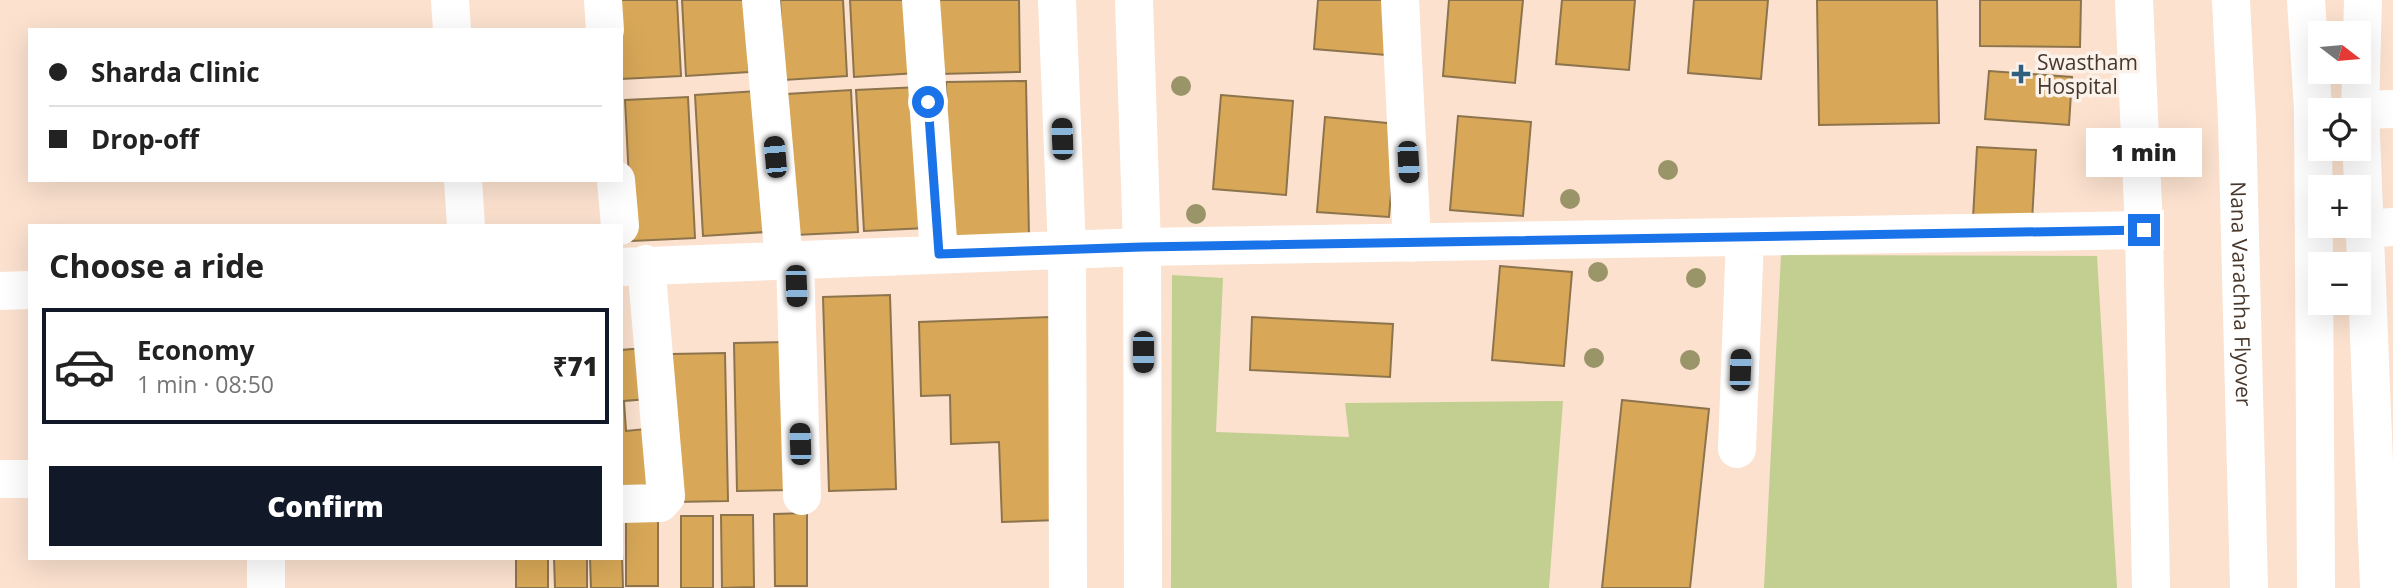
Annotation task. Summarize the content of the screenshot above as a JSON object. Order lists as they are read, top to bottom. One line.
{"streets":{"street":["Nana Varachha Flyover"]},"places":{"health":["Swastham Hospital"]},"north":"right","page":{"map_buttons":["+","−"],"banner":["Sharda Clinic","Drop-off"],"bubble":"1 min","heading":"Choose a ride","list":[{"name":"Economy","note":"1 min · 08:50","value":"₹71"}],"buttons":"Confirm"}}
